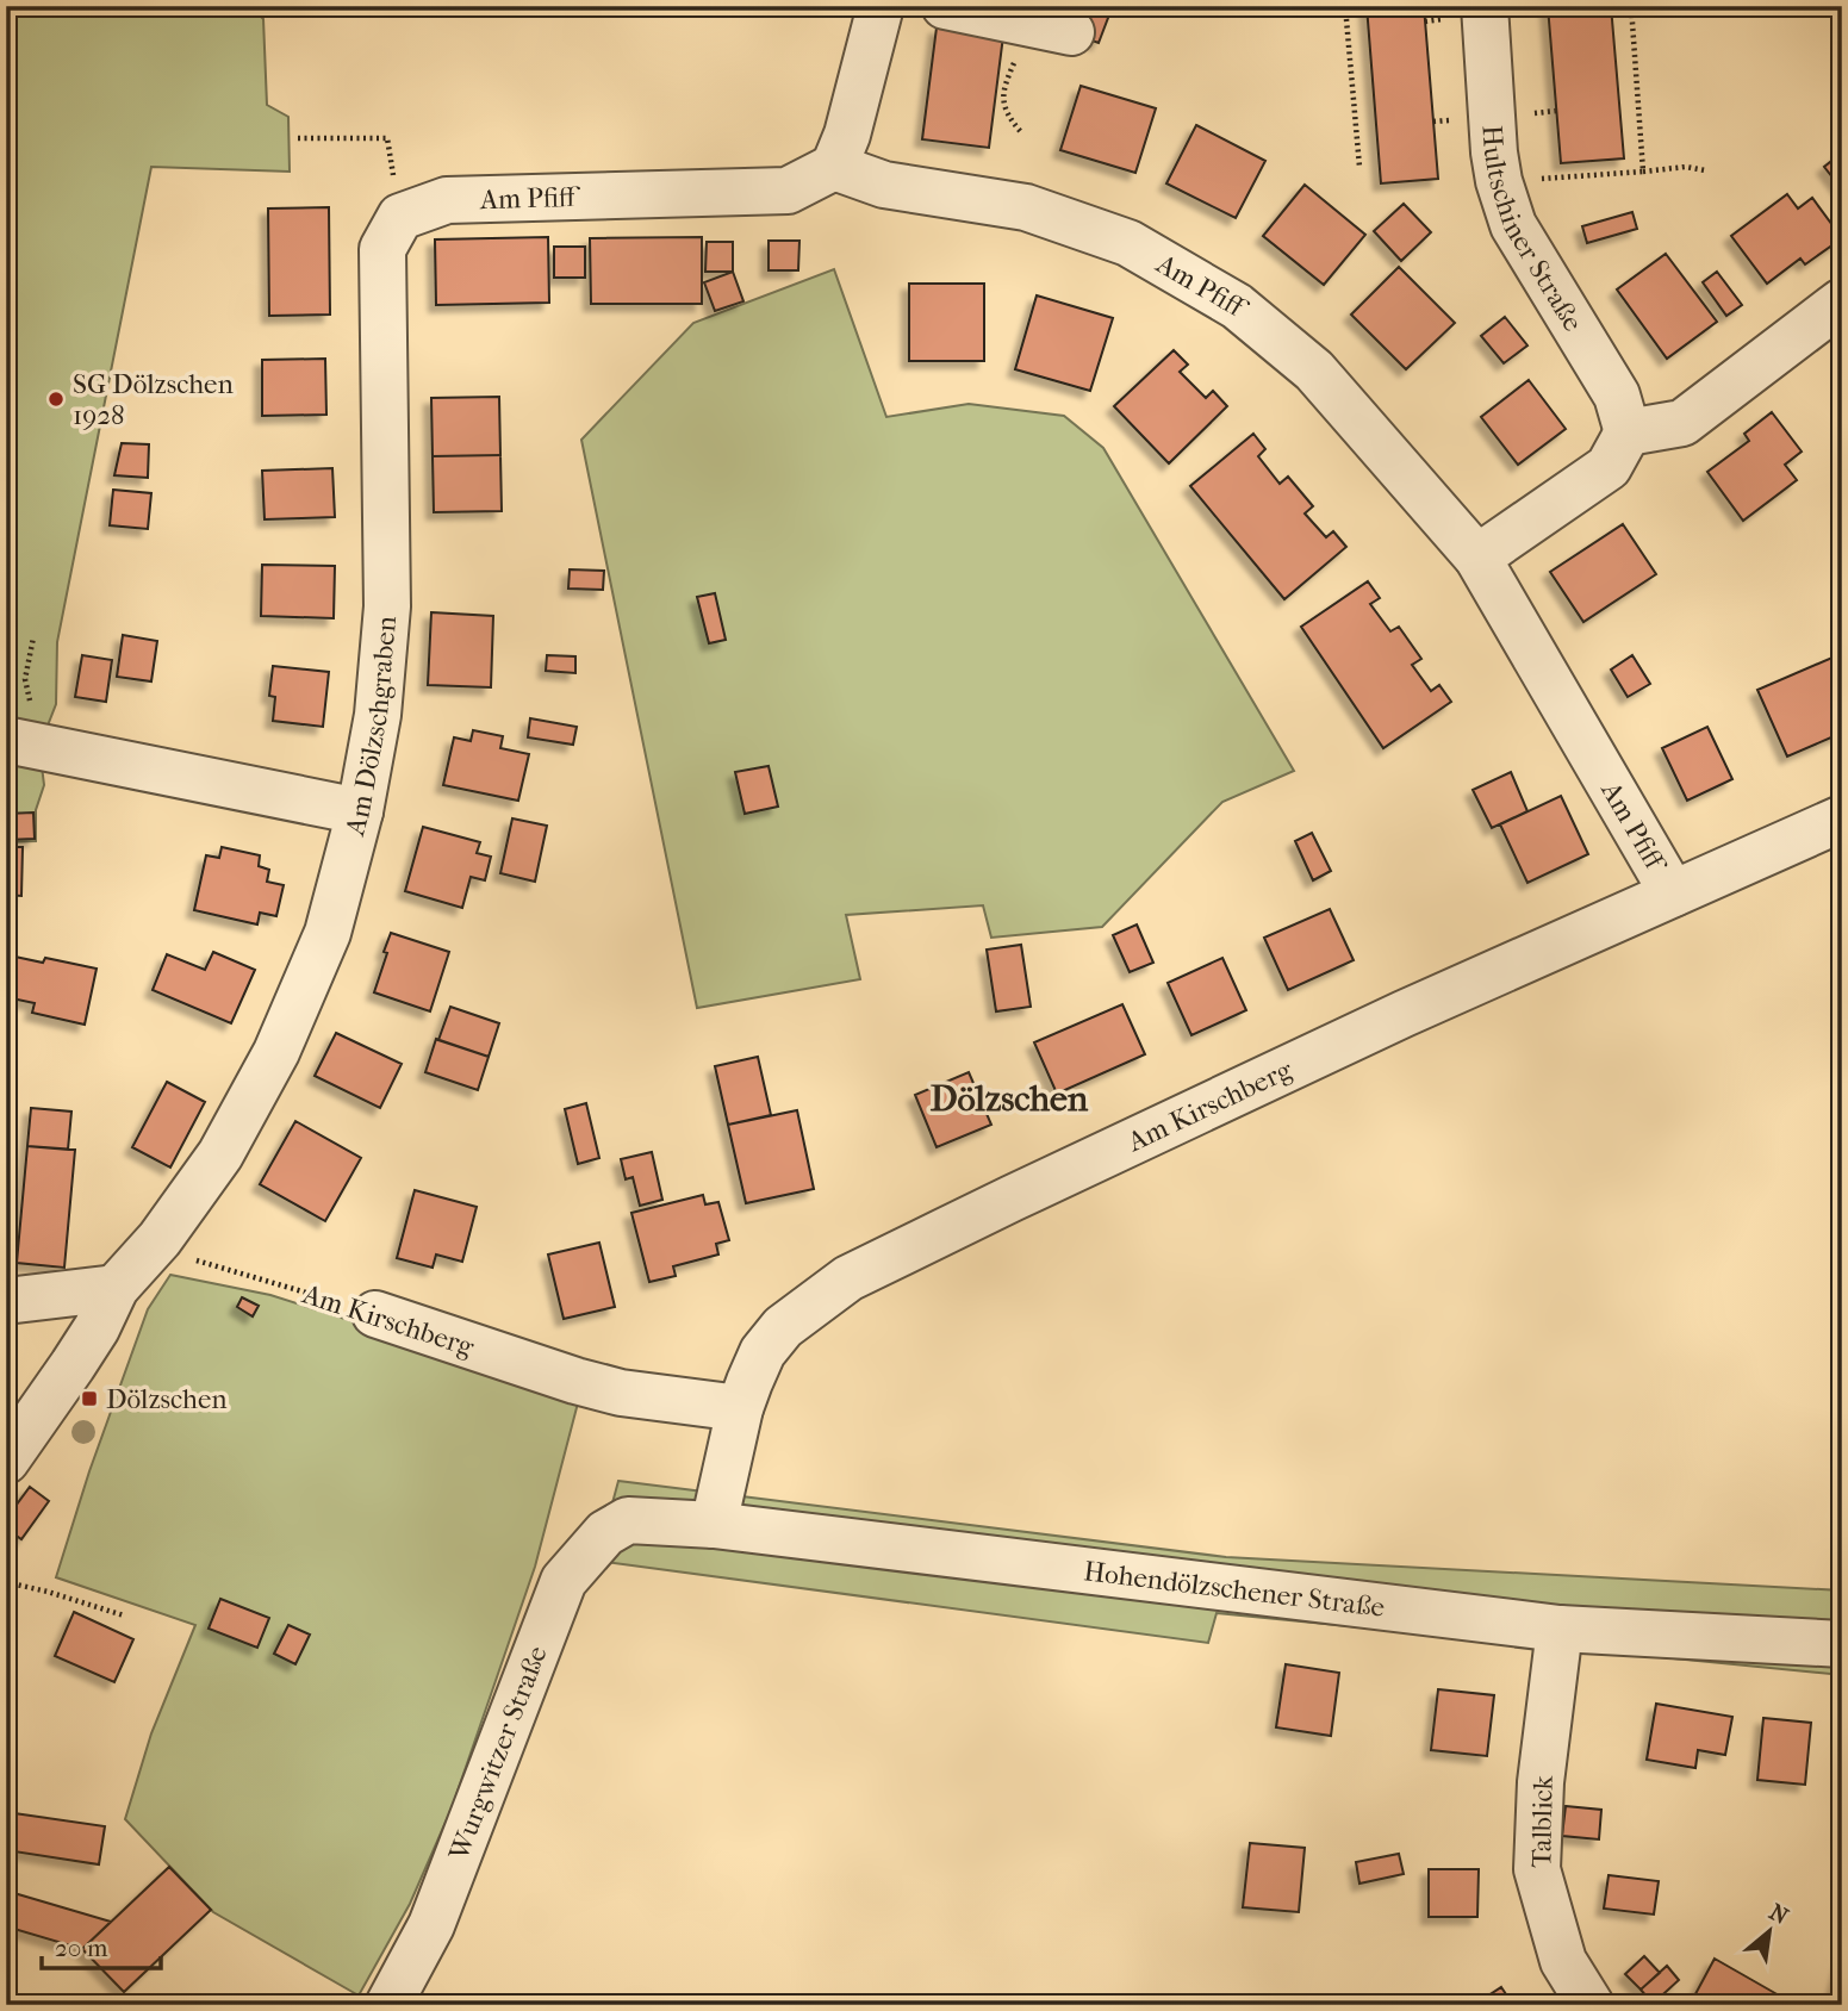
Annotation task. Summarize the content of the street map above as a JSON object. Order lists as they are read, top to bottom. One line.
{"streets":{"street":["Am Pfiff","Hultschiner Straße","Am Dölzschgraben","Am Kirschberg","Hohendölzschener Straße","Wurgwitzer Straße","Talblick"]},"crossings":[["Am Pfiff","Am Dölzschgraben"],["Am Pfiff","Am Kirschberg"],["Am Dölzschgraben","Am Kirschberg"],["Am Kirschberg","Hohendölzschener Straße"],["Hohendölzschener Straße","Wurgwitzer Straße"],["Hohendölzschener Straße","Talblick"]],"districts":["Dölzschen"],"places":{"other":["SG Dölzschen 1928"],"transit":["Dölzschen"]},"scale_bar":"20 m","north":"top right"}
